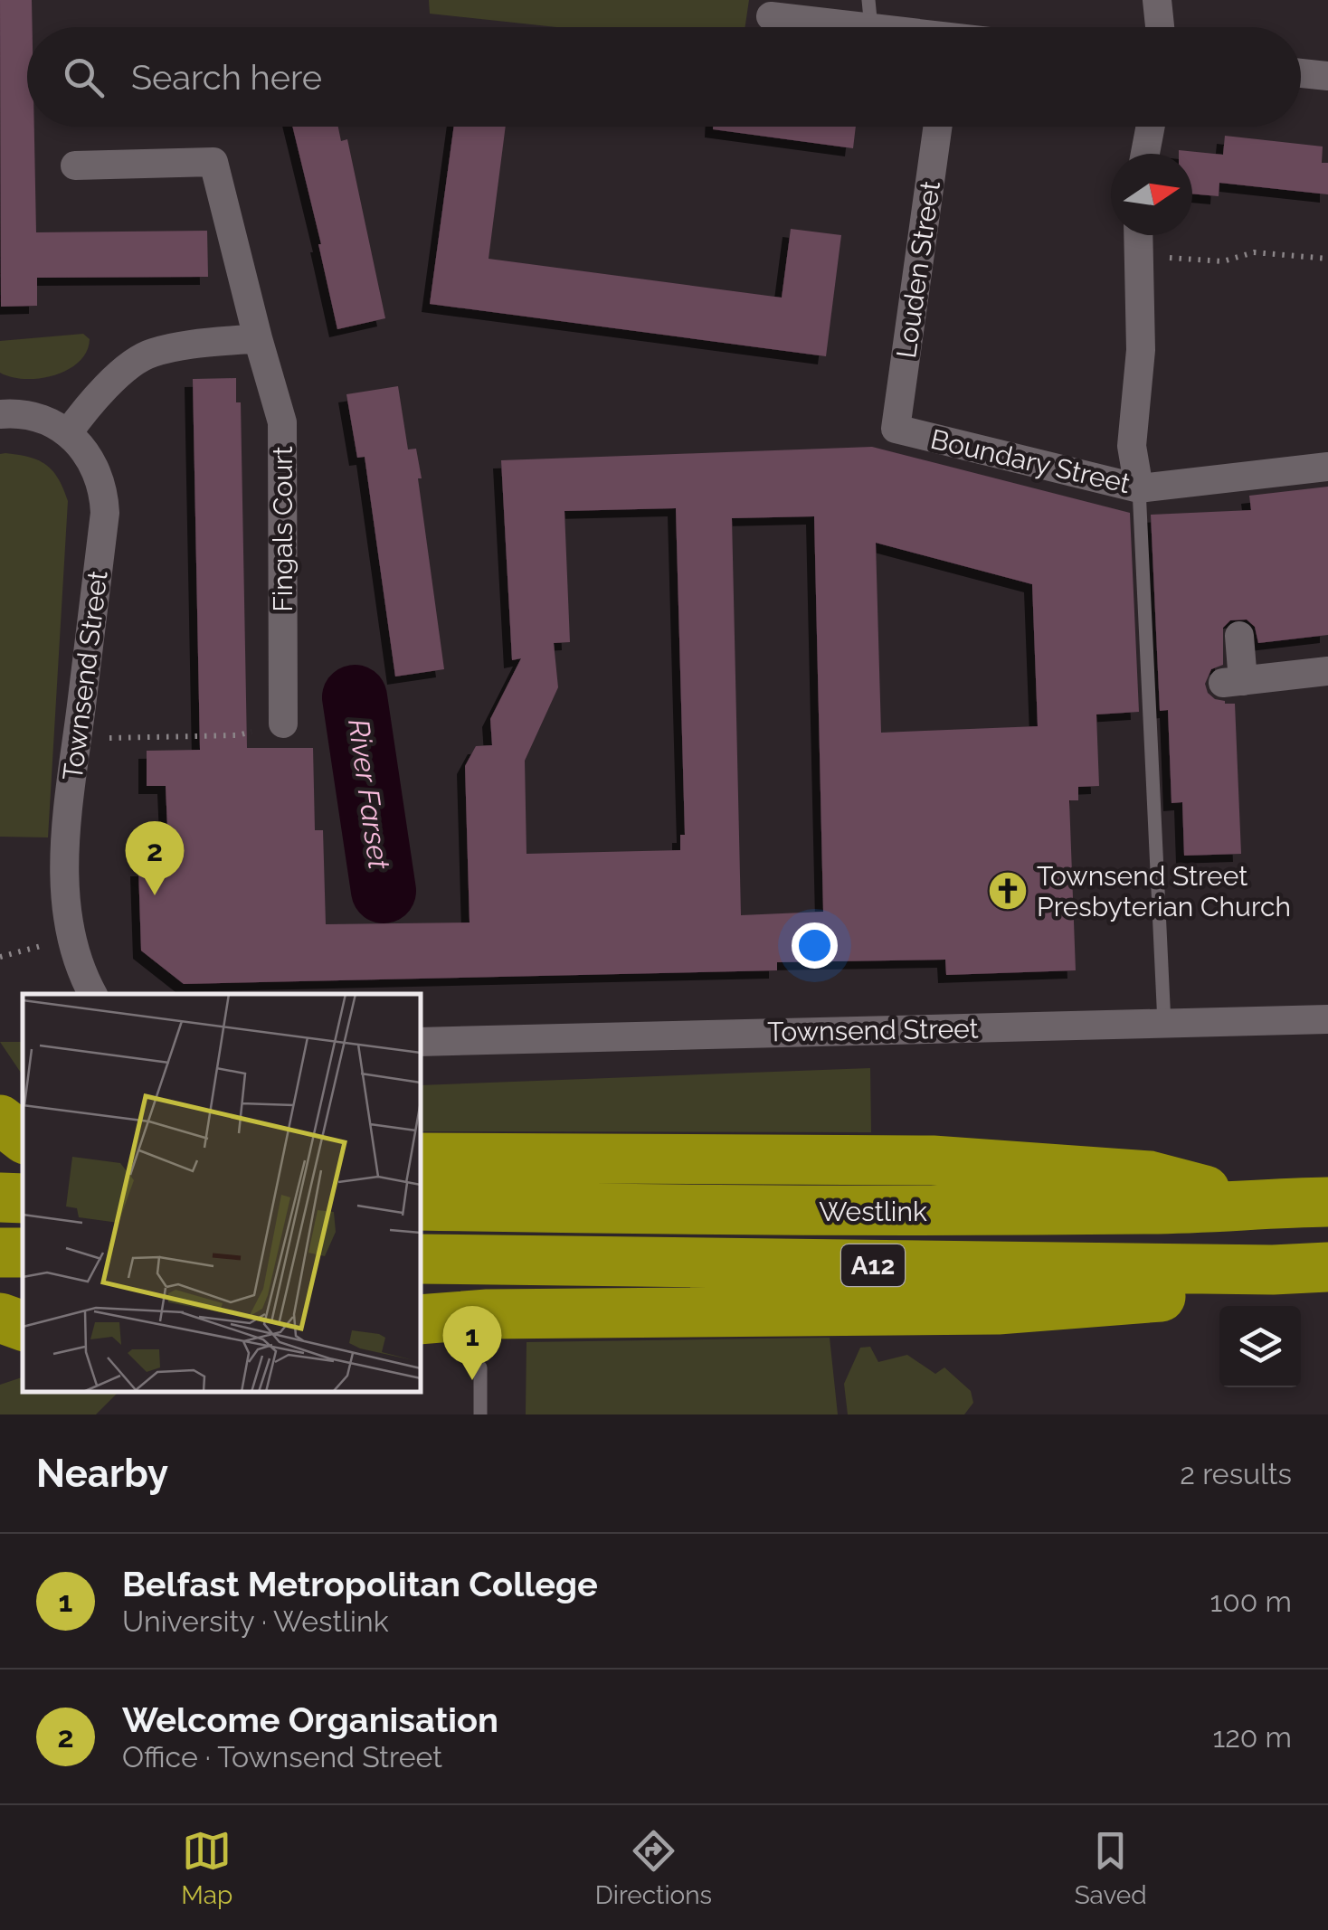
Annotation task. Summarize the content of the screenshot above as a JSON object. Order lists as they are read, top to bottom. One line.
{"streets":{"highway":["Westlink","A12"],"street":["Louden Street","Boundary Street","Fingals Court","Townsend Street"]},"crossings":[["Louden Street","Boundary Street"]],"water":["River Farset"],"places":{"church":["Townsend Street Presbyterian Church"]},"north":"right","page":{"search":"Search here","pins":["2","1"],"heading":["Nearby","2 results"],"list":[{"mark":"1","name":"Belfast Metropolitan College","note":"University · Westlink","value":"100 m"},{"mark":"2","name":"Welcome Organisation","note":"Office · Townsend Street","value":"120 m"}],"nav":["Map","Directions","Saved"]}}
